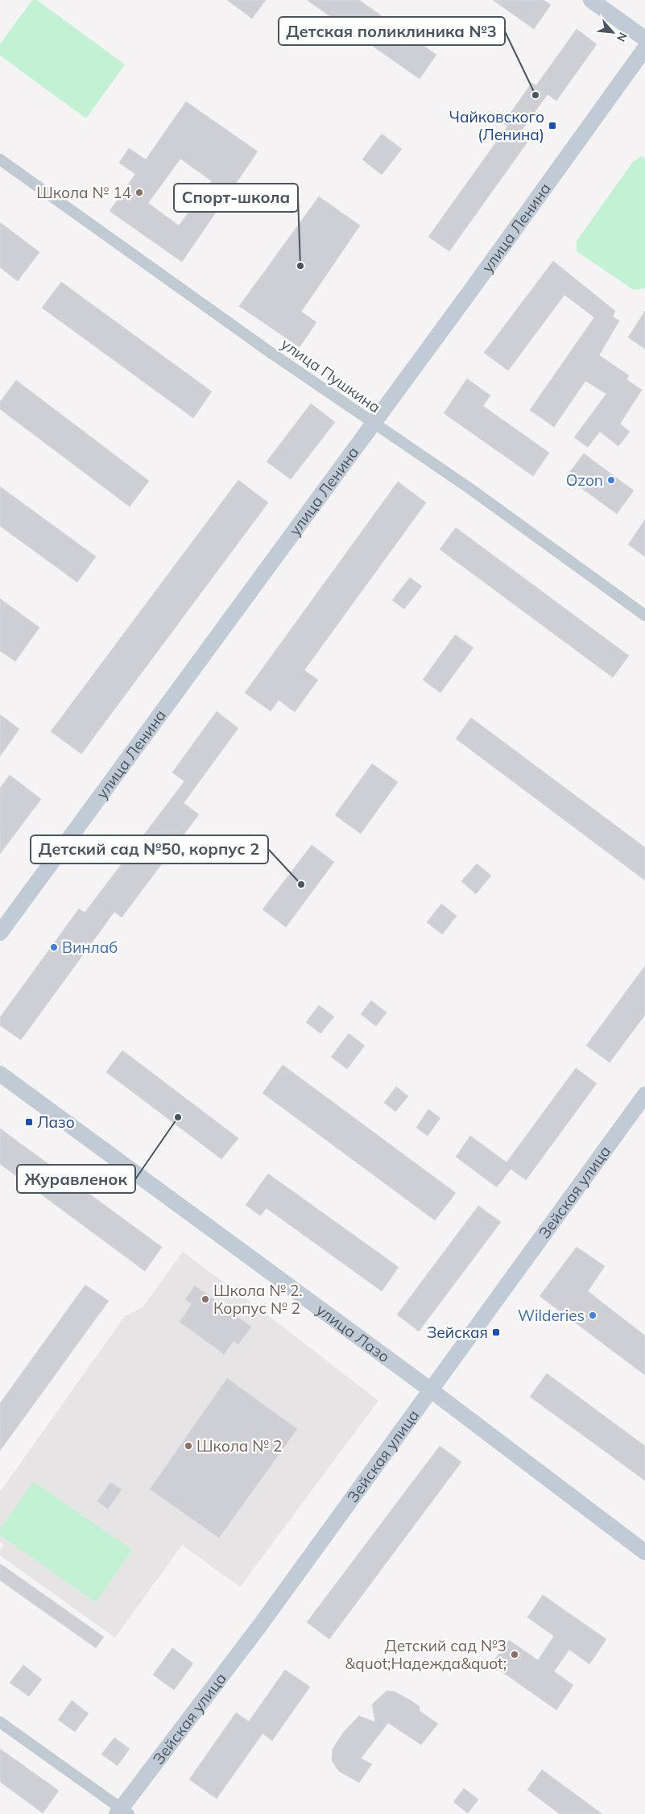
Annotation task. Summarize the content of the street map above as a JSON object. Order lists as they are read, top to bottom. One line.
{"streets":{"main road":["улица Ленина","Зейская улица","улица Лазо"],"street":["улица Пушкина"]},"crossings":[["улица Ленина","улица Пушкина"],["Зейская улица","улица Лазо"]],"places":{"other":["Детская поликлиника №3","Школа № 14","Спорт-школа","Ozon","Детский сад №50, корпус 2","Винлаб","Журавленок","Школа № 2. Корпус № 2","Wilderies","Школа № 2","Детский сад №3 &quot;Надежда&quot;"],"transit":["Чайковского (Ленина)","Лазо","Зейская"]},"north":"bottom right"}
